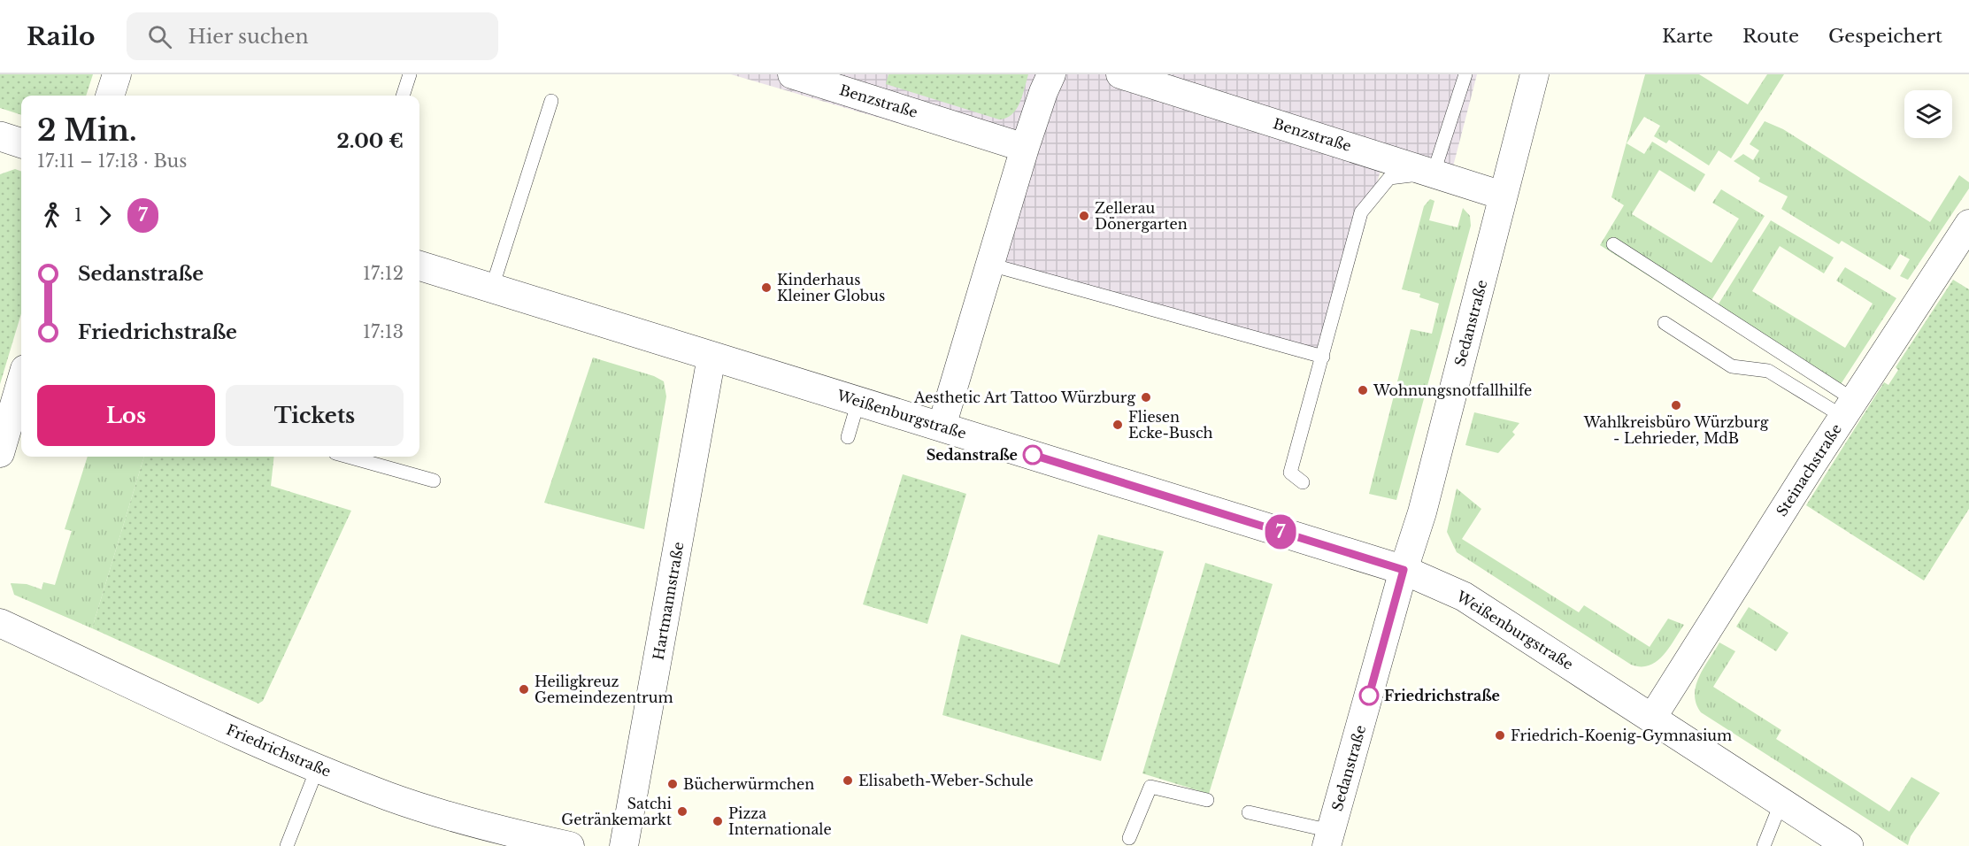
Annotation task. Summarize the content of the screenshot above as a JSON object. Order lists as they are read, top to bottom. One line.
{"streets":{"street":["Benzstraße","Sedanstraße","Weißenburgstraße","Steinachstraße","Hartmannstraße","Friedrichstraße"]},"crossings":[["Benzstraße","Sedanstraße"],["Sedanstraße","Weißenburgstraße"],["Weißenburgstraße","Steinachstraße"],["Weißenburgstraße","Hartmannstraße"]],"places":["Zellerau Dönergarten","Kinderhaus Kleiner Globus","Wohnungsnotfallhilfe","Aesthetic Art Tattoo Würzburg","Wahlkreisbüro Würzburg - Lehrieder, MdB","Fliesen Ecke-Busch","Sedanstraße","Heiligkreuz Gemeindezentrum","Friedrichstraße","Friedrich-Koenig-Gymnasium","Elisabeth-Weber-Schule","Bücherwürmchen","Satchi Getränkemarkt","Pizza Internationale"],"lines":["bus line 7"],"page":{"header":"Railo","search":"Hier suchen","nav":["Karte","Route","Gespeichert"],"on_map":"7","heading":["2 Min.","17:11 – 17:13 · Bus","2.00 €"],"legs":["1","7"],"list":[{"name":"Sedanstraße","value":"17:12"},{"name":"Friedrichstraße","value":"17:13"}],"buttons":["Los","Tickets"]}}
